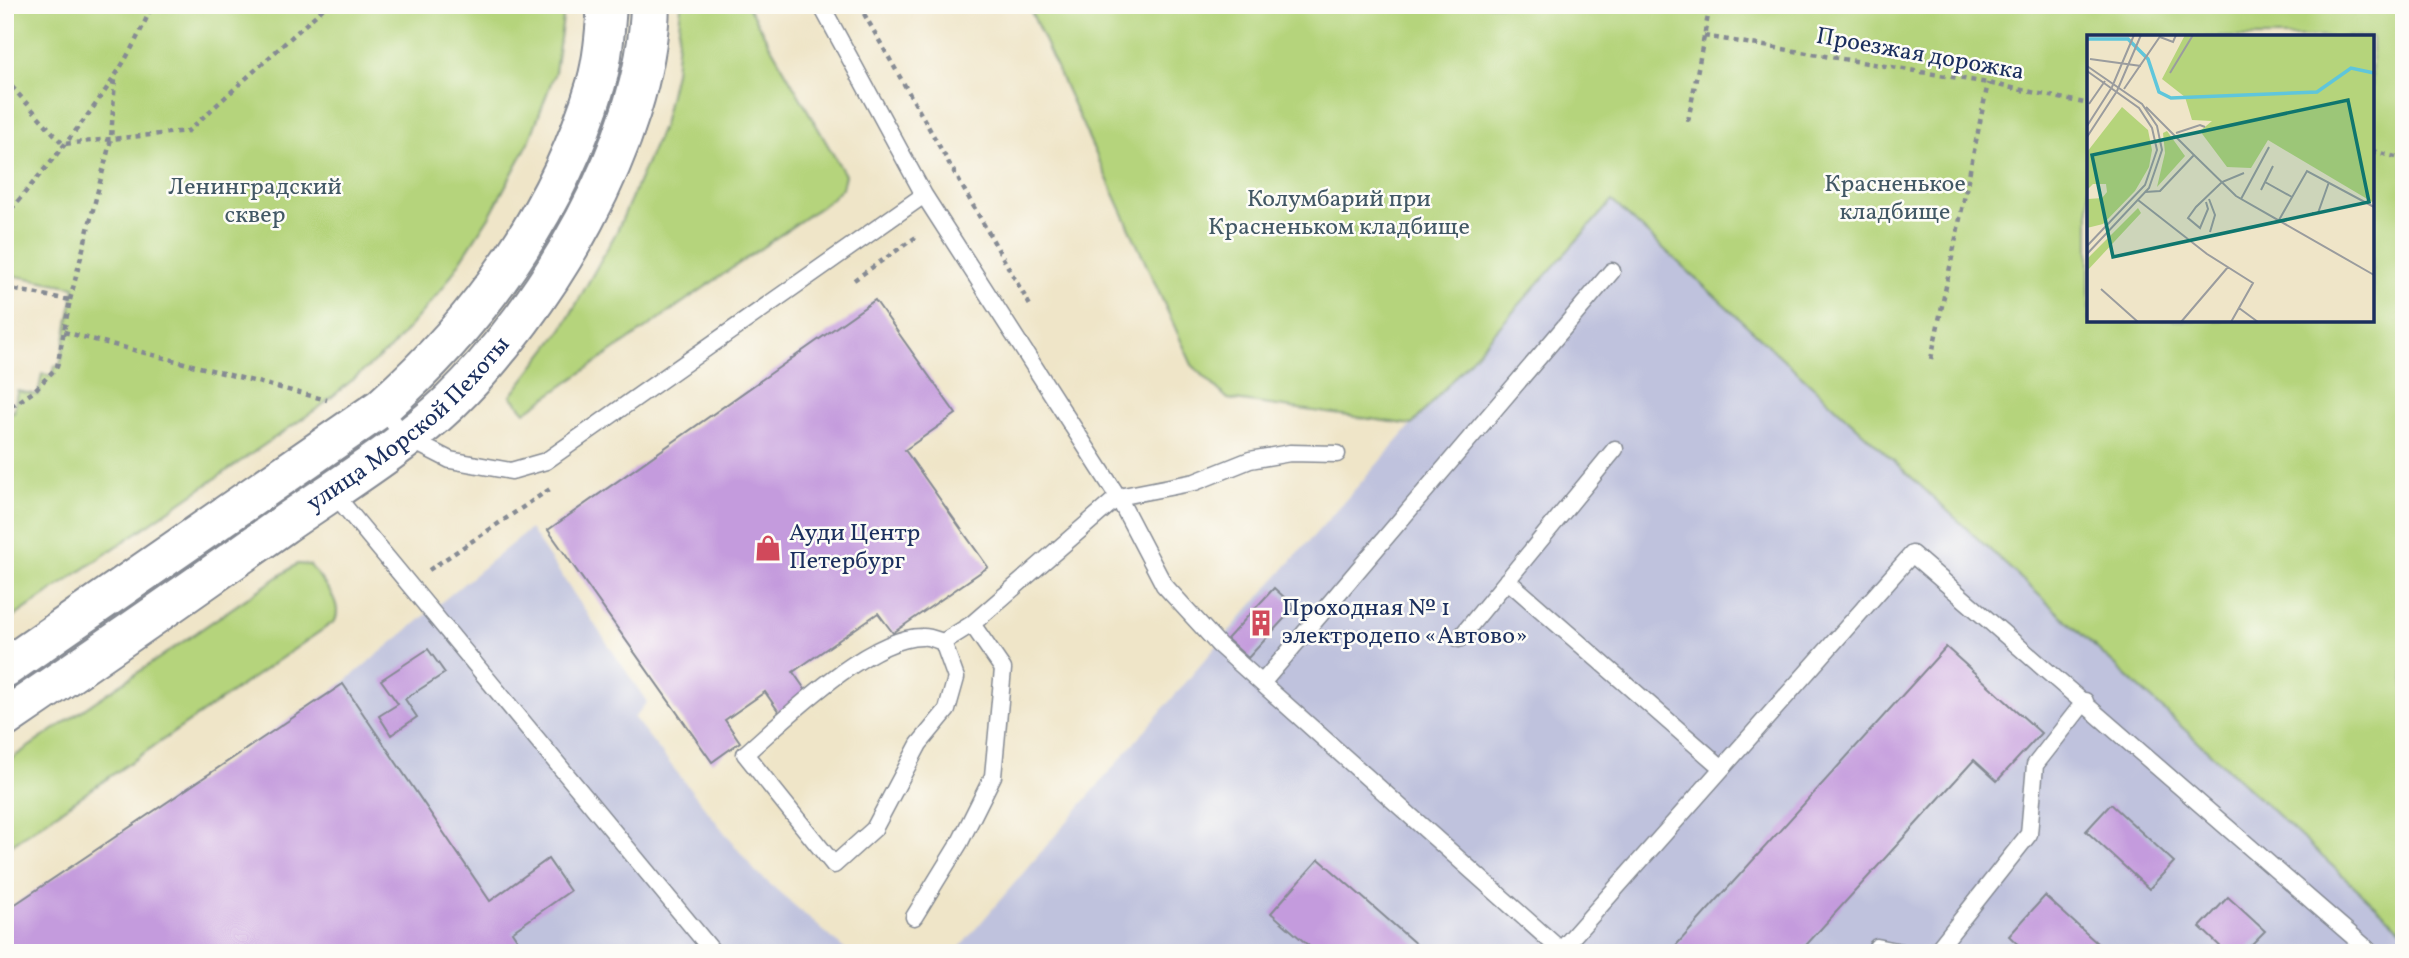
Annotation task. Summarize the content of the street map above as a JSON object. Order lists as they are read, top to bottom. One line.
{"streets":{"street":["улица Морской Пехоты"],"path":["Проезжая дорожка"]},"parks":["Красненькое кладбище","Ленинградский сквер","Колумбарий при Красненьком кладбище"],"places":{"shop":["Ауди Центр Петербург"],"building":["Проходная № 1 электродепо «Автово»"]}}
